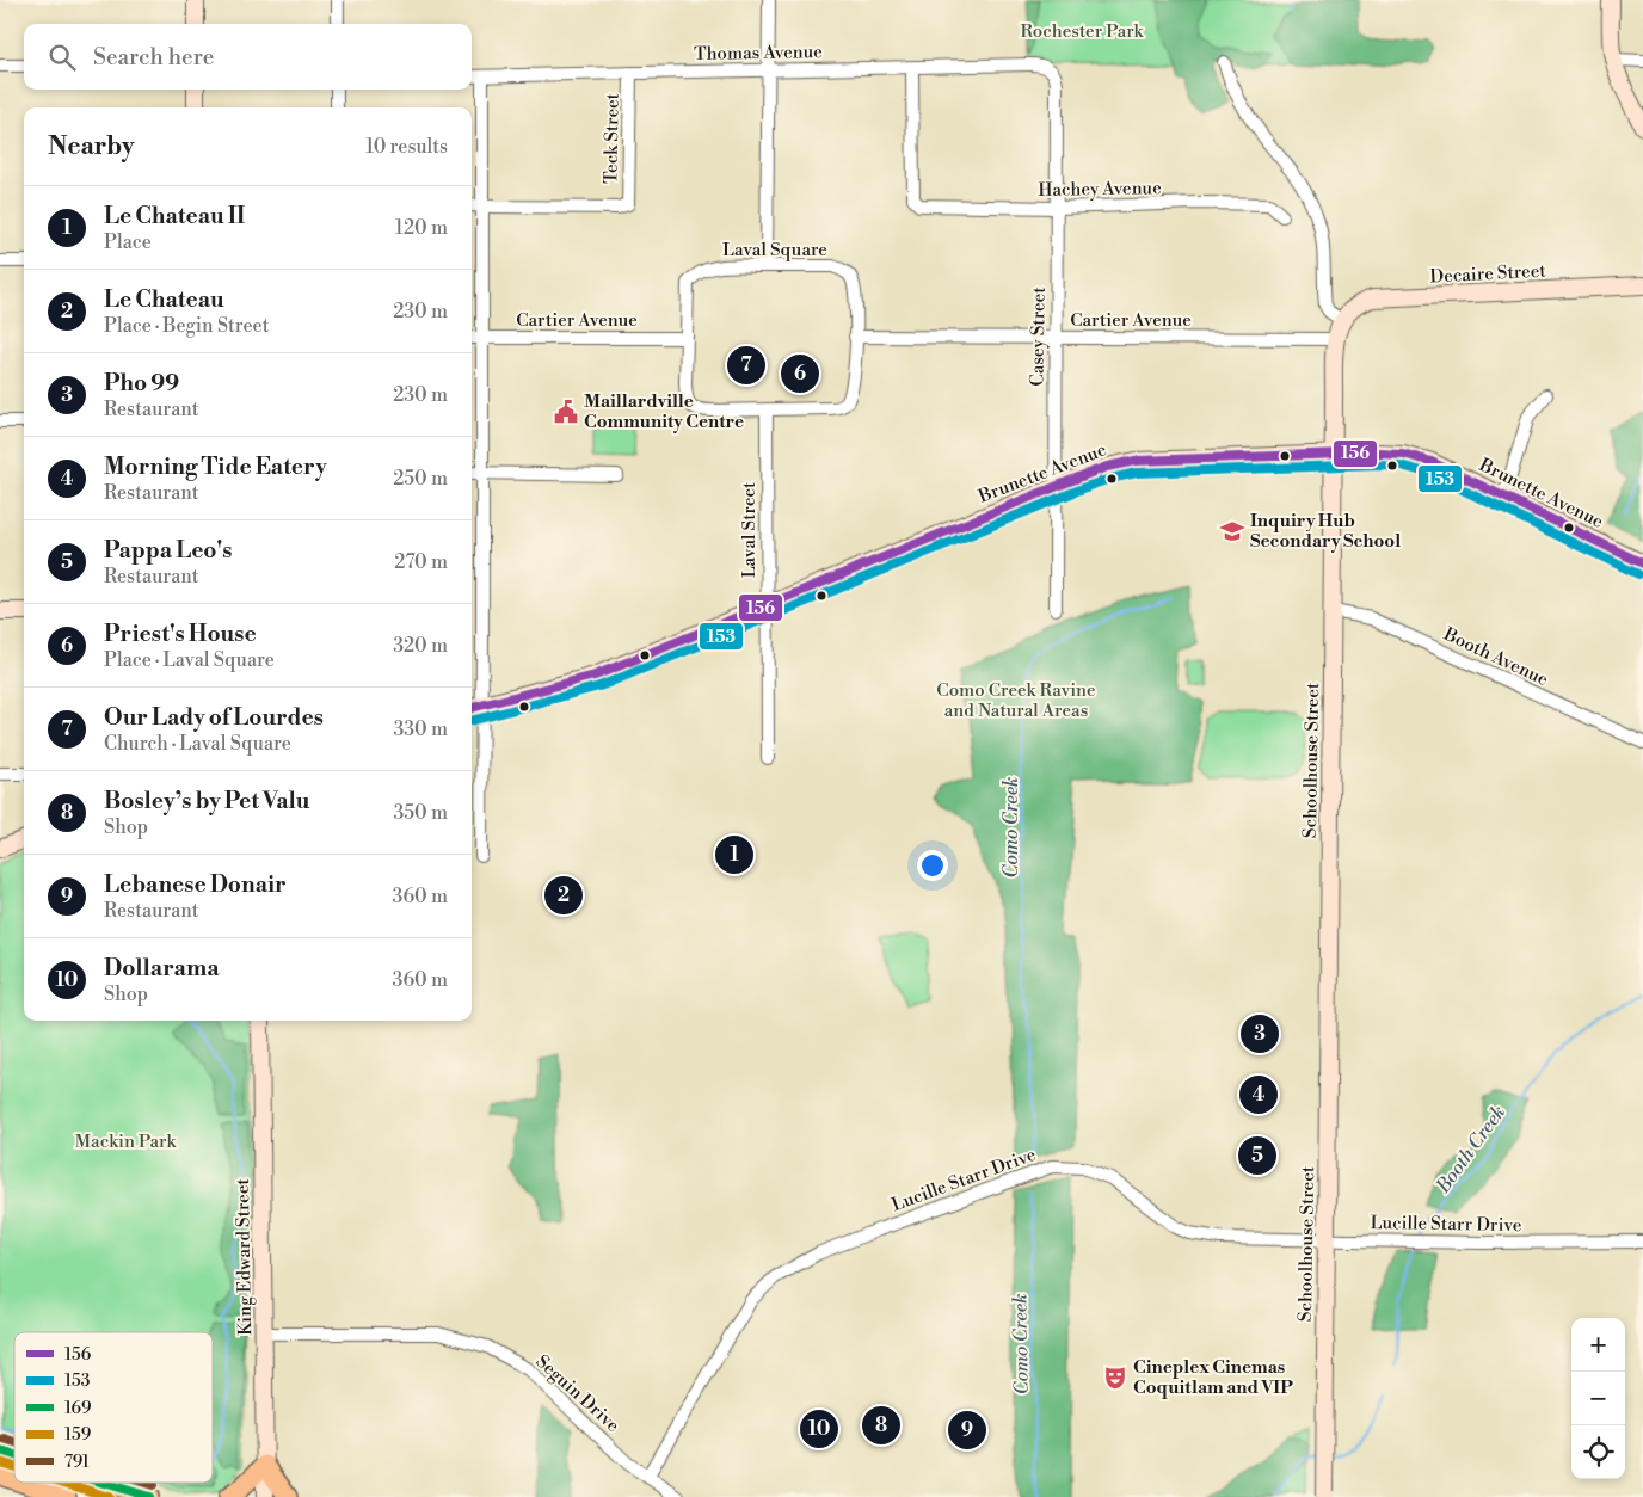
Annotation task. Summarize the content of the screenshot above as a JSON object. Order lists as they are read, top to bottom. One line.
{"streets":{"main road":["Decaire Street","Brunette Avenue","Schoolhouse Street","King Edward Street"],"street":["Thomas Avenue","Teck Street","Hachey Avenue","Laval Square","Cartier Avenue","Casey Street","Laval Street","Booth Avenue","Lucille Starr Drive","Seguin Drive"]},"crossings":[["Thomas Avenue","Teck Street"],["Thomas Avenue","Hachey Avenue"],["Thomas Avenue","Casey Street"],["Hachey Avenue","Casey Street"],["Laval Square","Cartier Avenue"],["Laval Square","Laval Street"],["Decaire Street","Schoolhouse Street"],["Cartier Avenue","Casey Street"],["Cartier Avenue","Laval Street"],["Cartier Avenue","Schoolhouse Street"],["Casey Street","Brunette Avenue"],["Brunette Avenue","Laval Street"],["Brunette Avenue","Schoolhouse Street"],["Booth Avenue","Schoolhouse Street"],["Schoolhouse Street","Lucille Starr Drive"],["Lucille Starr Drive","Seguin Drive"],["King Edward Street","Seguin Drive"]],"water":["Como Creek","Booth Creek"],"parks":["Rochester Park","Como Creek Ravine and Natural Areas","Mackin Park"],"places":{"public building":["Maillardville Community Centre"],"school or university":["Inquiry Hub Secondary School"],"theatre":["Cineplex Cinemas Coquitlam and VIP"]},"lines":["transit line 156","transit line 153","transit line 791","transit line 169","transit line 159"],"legend":["156","153","169","159","791"],"page":{"search":"Search here","heading":["Nearby","10 results"],"list":[{"mark":"1","name":"Le Chateau II","note":"Place","value":"120 m"},{"mark":"2","name":"Le Chateau","note":"Place · Begin Street","value":"230 m"},{"mark":"3","name":"Pho 99","note":"Restaurant","value":"230 m"},{"mark":"4","name":"Morning Tide Eatery","note":"Restaurant","value":"250 m"},{"mark":"5","name":"Pappa Leo's","note":"Restaurant","value":"270 m"},{"mark":"6","name":"Priest's House","note":"Place · Laval Square","value":"320 m"},{"mark":"7","name":"Our Lady of Lourdes","note":"Church · Laval Square","value":"330 m"},{"mark":"8","name":"Bosley’s by Pet Valu","note":"Shop","value":"350 m"},{"mark":"9","name":"Lebanese Donair","note":"Restaurant","value":"360 m"},{"mark":"10","name":"Dollarama","note":"Shop","value":"360 m"}],"pins":["7","6","1","2","3","4","5","8","10","9"],"map_buttons":["+","−"]}}
